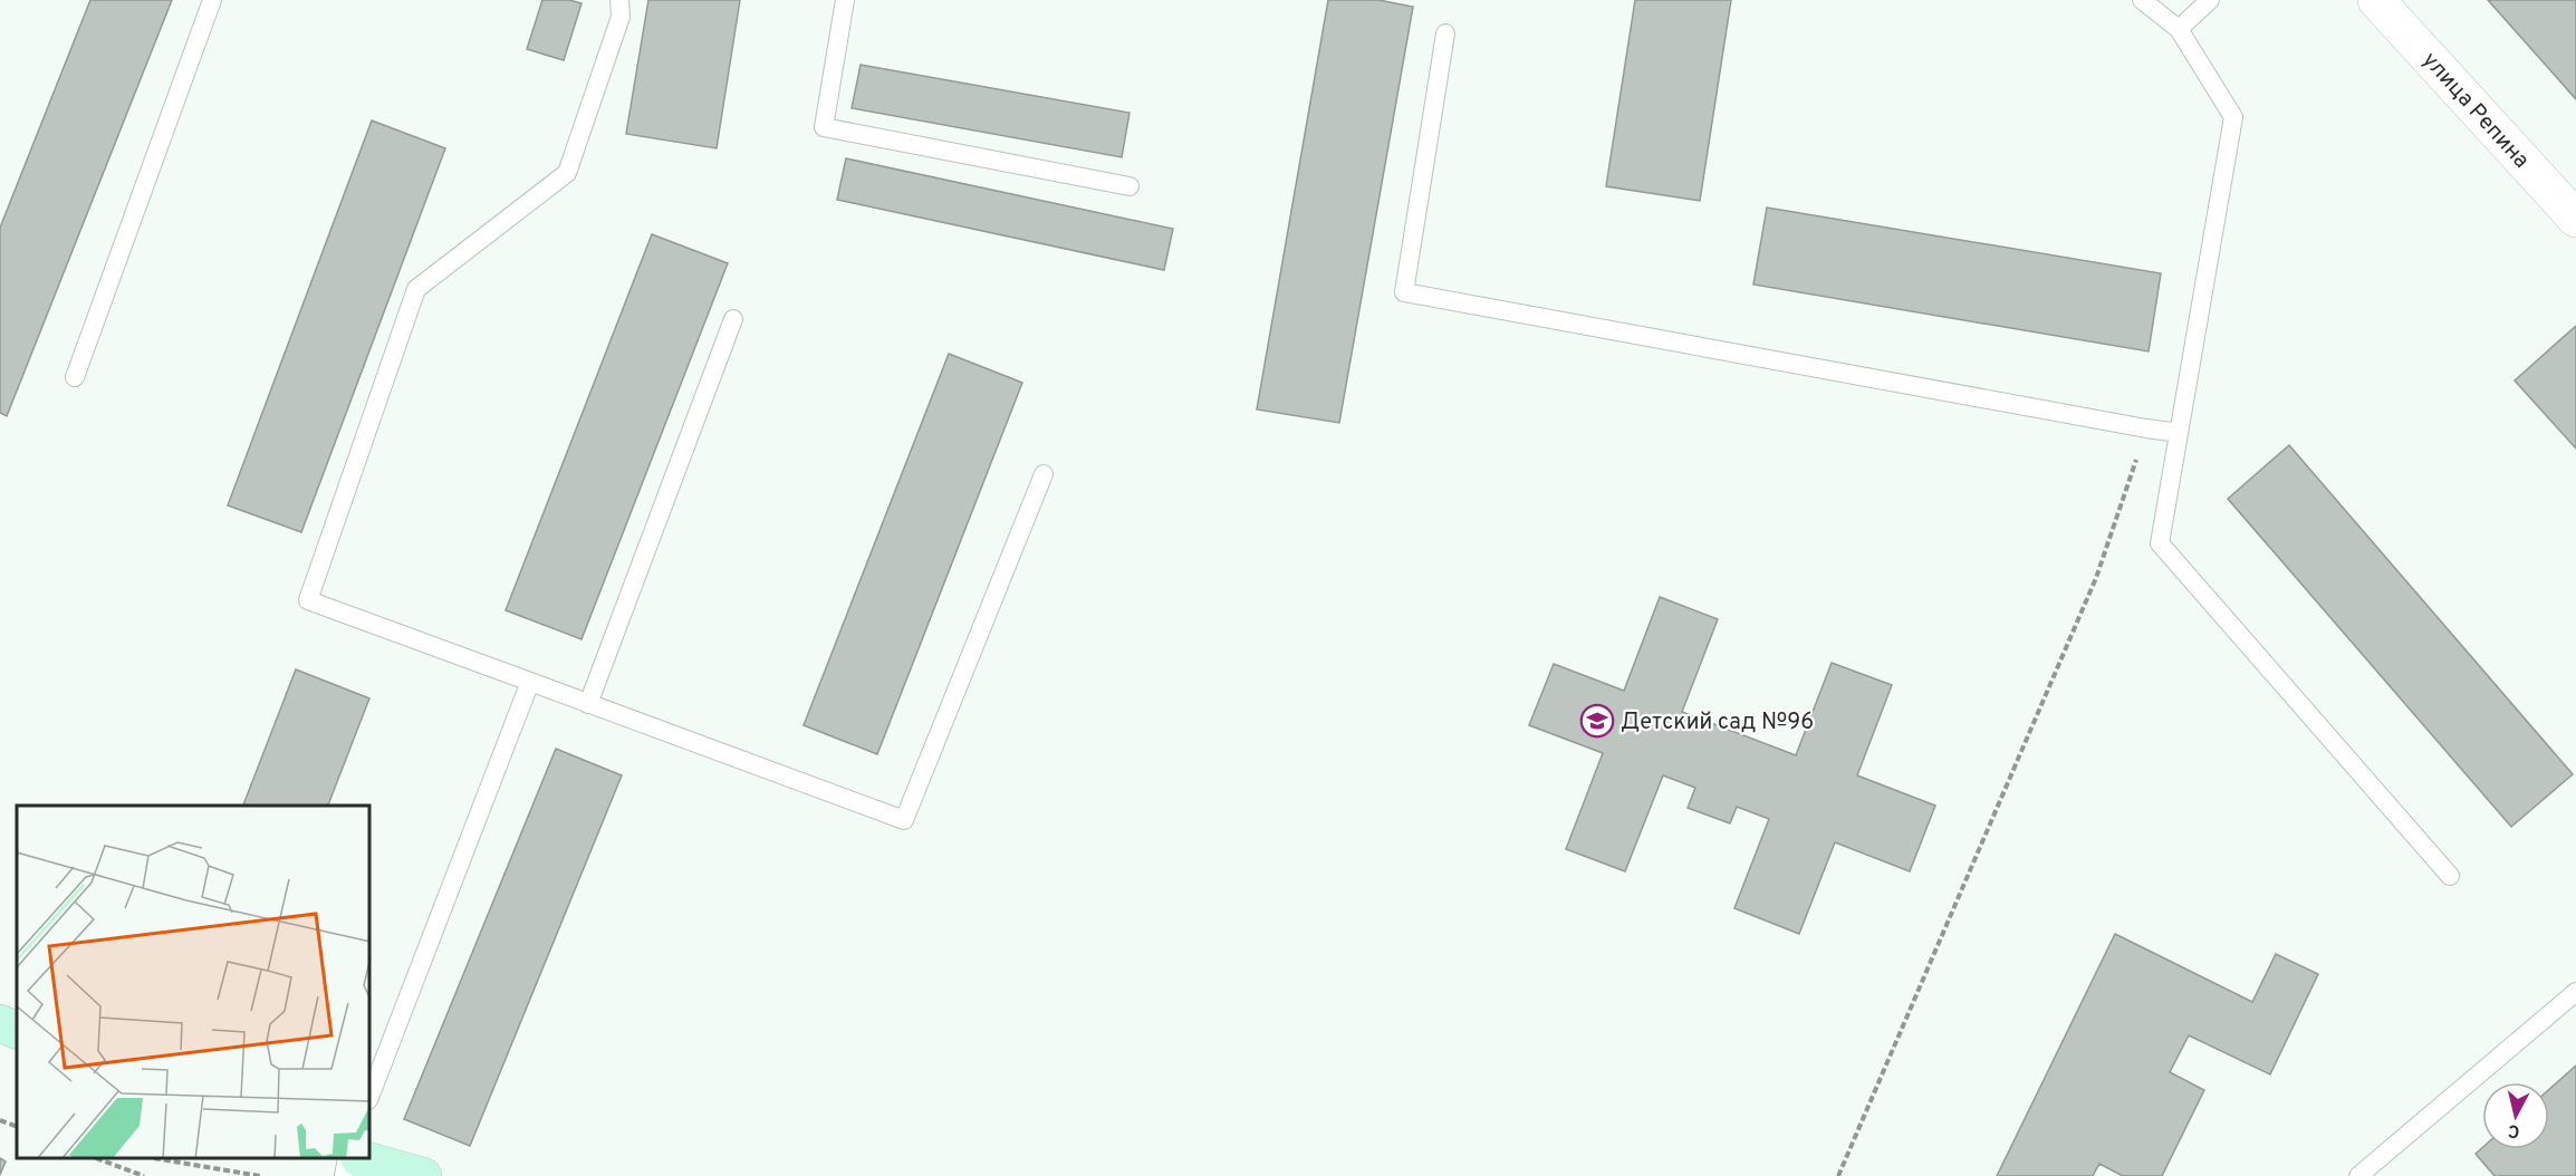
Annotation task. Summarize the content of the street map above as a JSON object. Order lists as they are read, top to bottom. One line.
{"streets":{"street":["улица Репина"]},"places":{"school or university":["Детский сад №96"]},"north":"bottom"}
